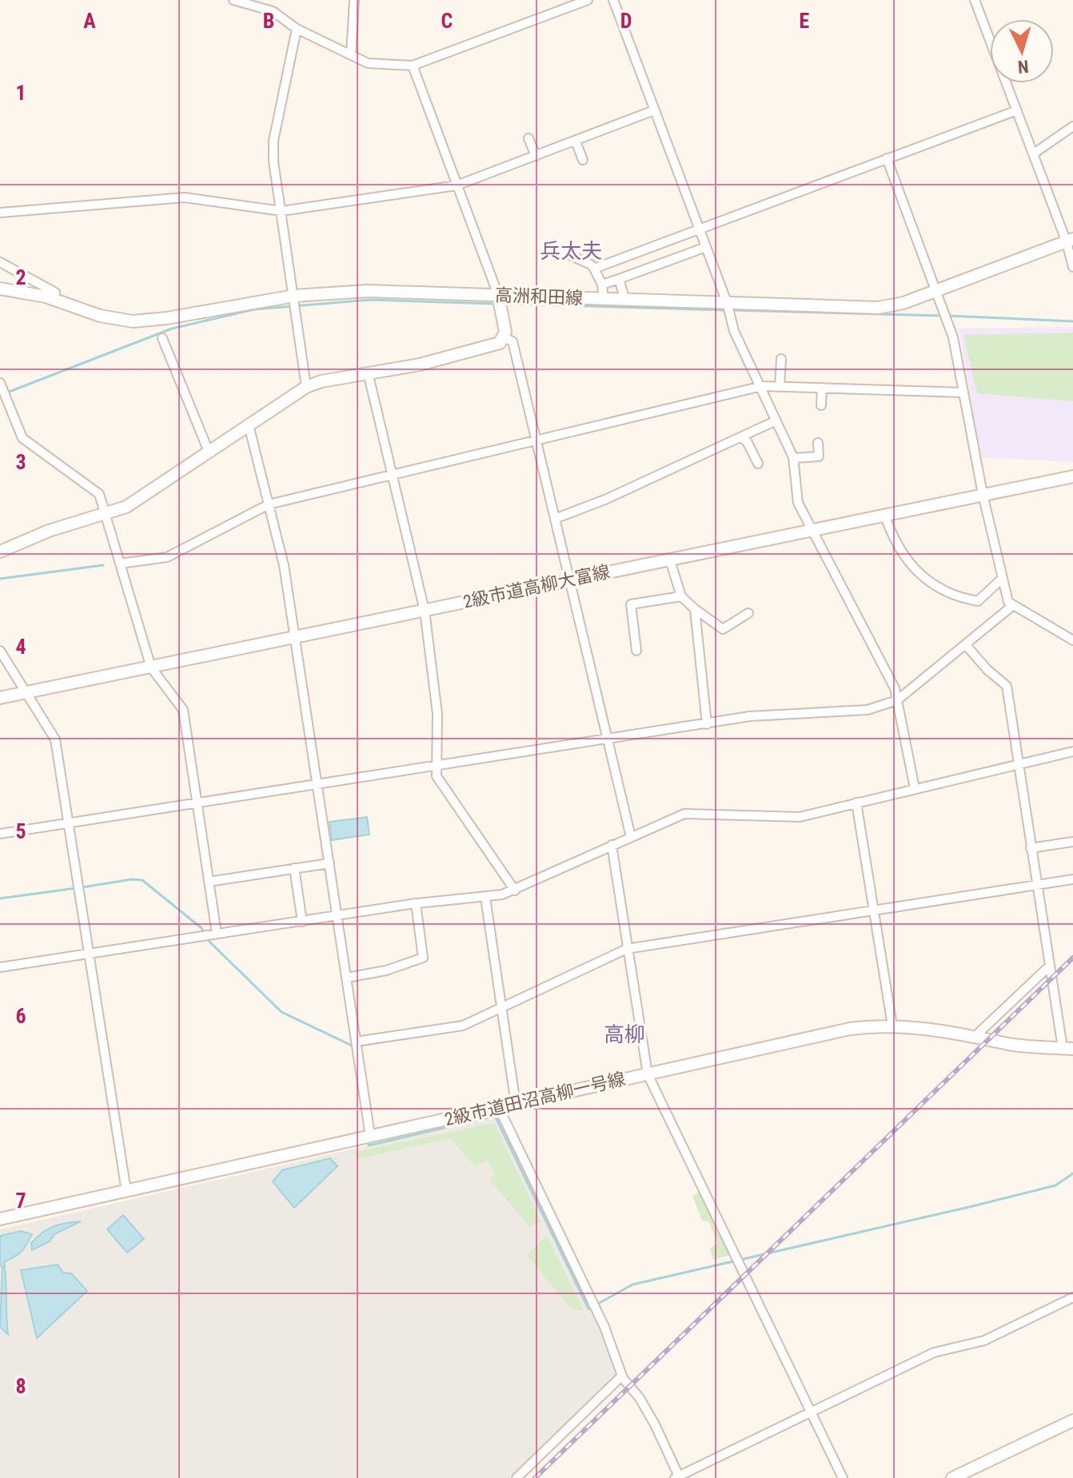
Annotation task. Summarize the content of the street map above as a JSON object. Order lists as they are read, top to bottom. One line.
{"streets":{"street":["高洲和田線","2級市道高柳大富線","2級市道田沼高柳一号線"]},"districts":["兵太夫","高柳"],"north":"bottom","grid":{"columns":["A","B","C","D","E"],"rows":["1","2","3","4","5","6","7","8"]}}
